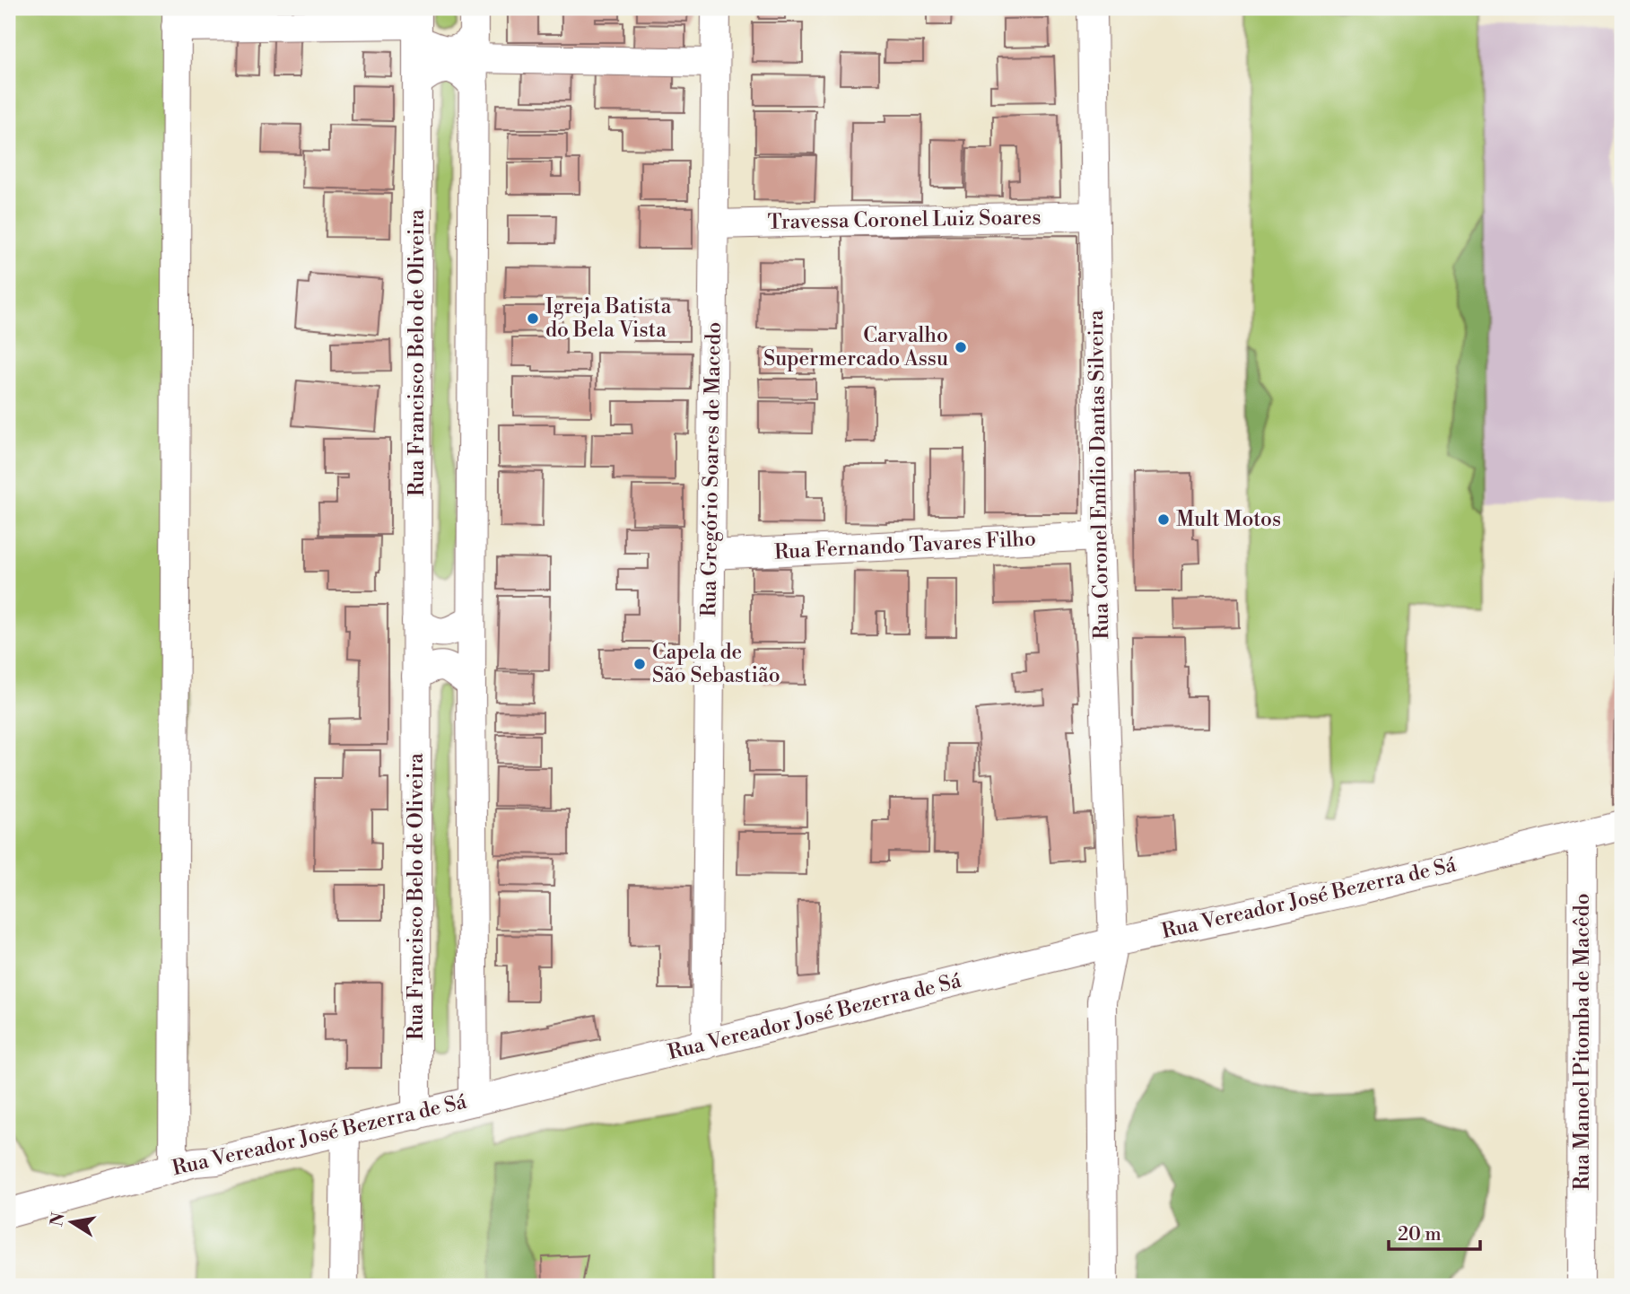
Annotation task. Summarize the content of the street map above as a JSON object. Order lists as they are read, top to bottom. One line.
{"streets":{"street":["Travessa Coronel Luiz Soares","Rua Francisco Belo de Oliveira","Rua Gregório Soares de Macedo","Rua Coronel Emílio Dantas Silveira","Rua Fernando Tavares Filho","Rua Vereador José Bezerra de Sá","Rua Manoel Pitomba de Macêdo"]},"crossings":[["Travessa Coronel Luiz Soares","Rua Gregório Soares de Macedo"],["Travessa Coronel Luiz Soares","Rua Coronel Emílio Dantas Silveira"],["Rua Francisco Belo de Oliveira","Rua Vereador José Bezerra de Sá"],["Rua Gregório Soares de Macedo","Rua Fernando Tavares Filho"],["Rua Gregório Soares de Macedo","Rua Vereador José Bezerra de Sá"],["Rua Coronel Emílio Dantas Silveira","Rua Fernando Tavares Filho"],["Rua Coronel Emílio Dantas Silveira","Rua Vereador José Bezerra de Sá"],["Rua Vereador José Bezerra de Sá","Rua Manoel Pitomba de Macêdo"]],"places":["Igreja Batista do Bela Vista","Carvalho Supermercado Assu","Mult Motos","Capela de São Sebastião"],"scale_bar":"20 m","north":"left"}
